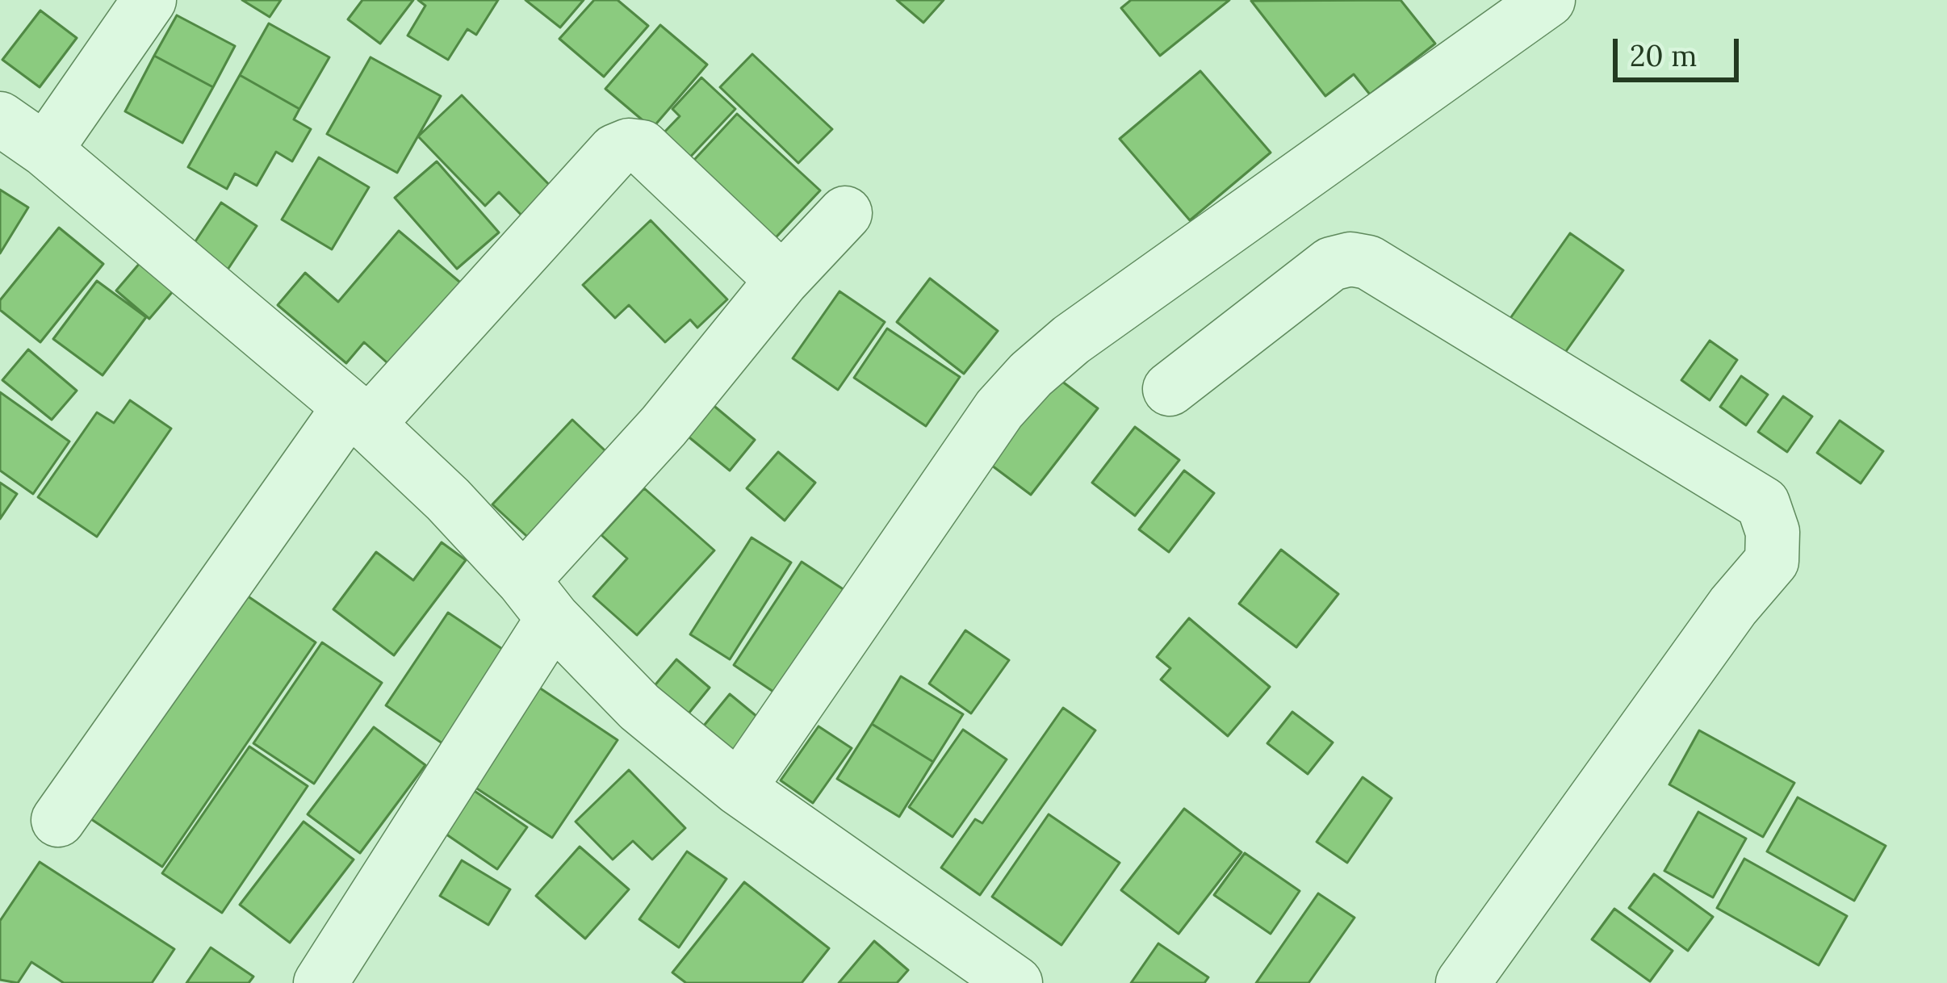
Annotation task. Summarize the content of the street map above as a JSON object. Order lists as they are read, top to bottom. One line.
{"scale_bar":"20 m"}
